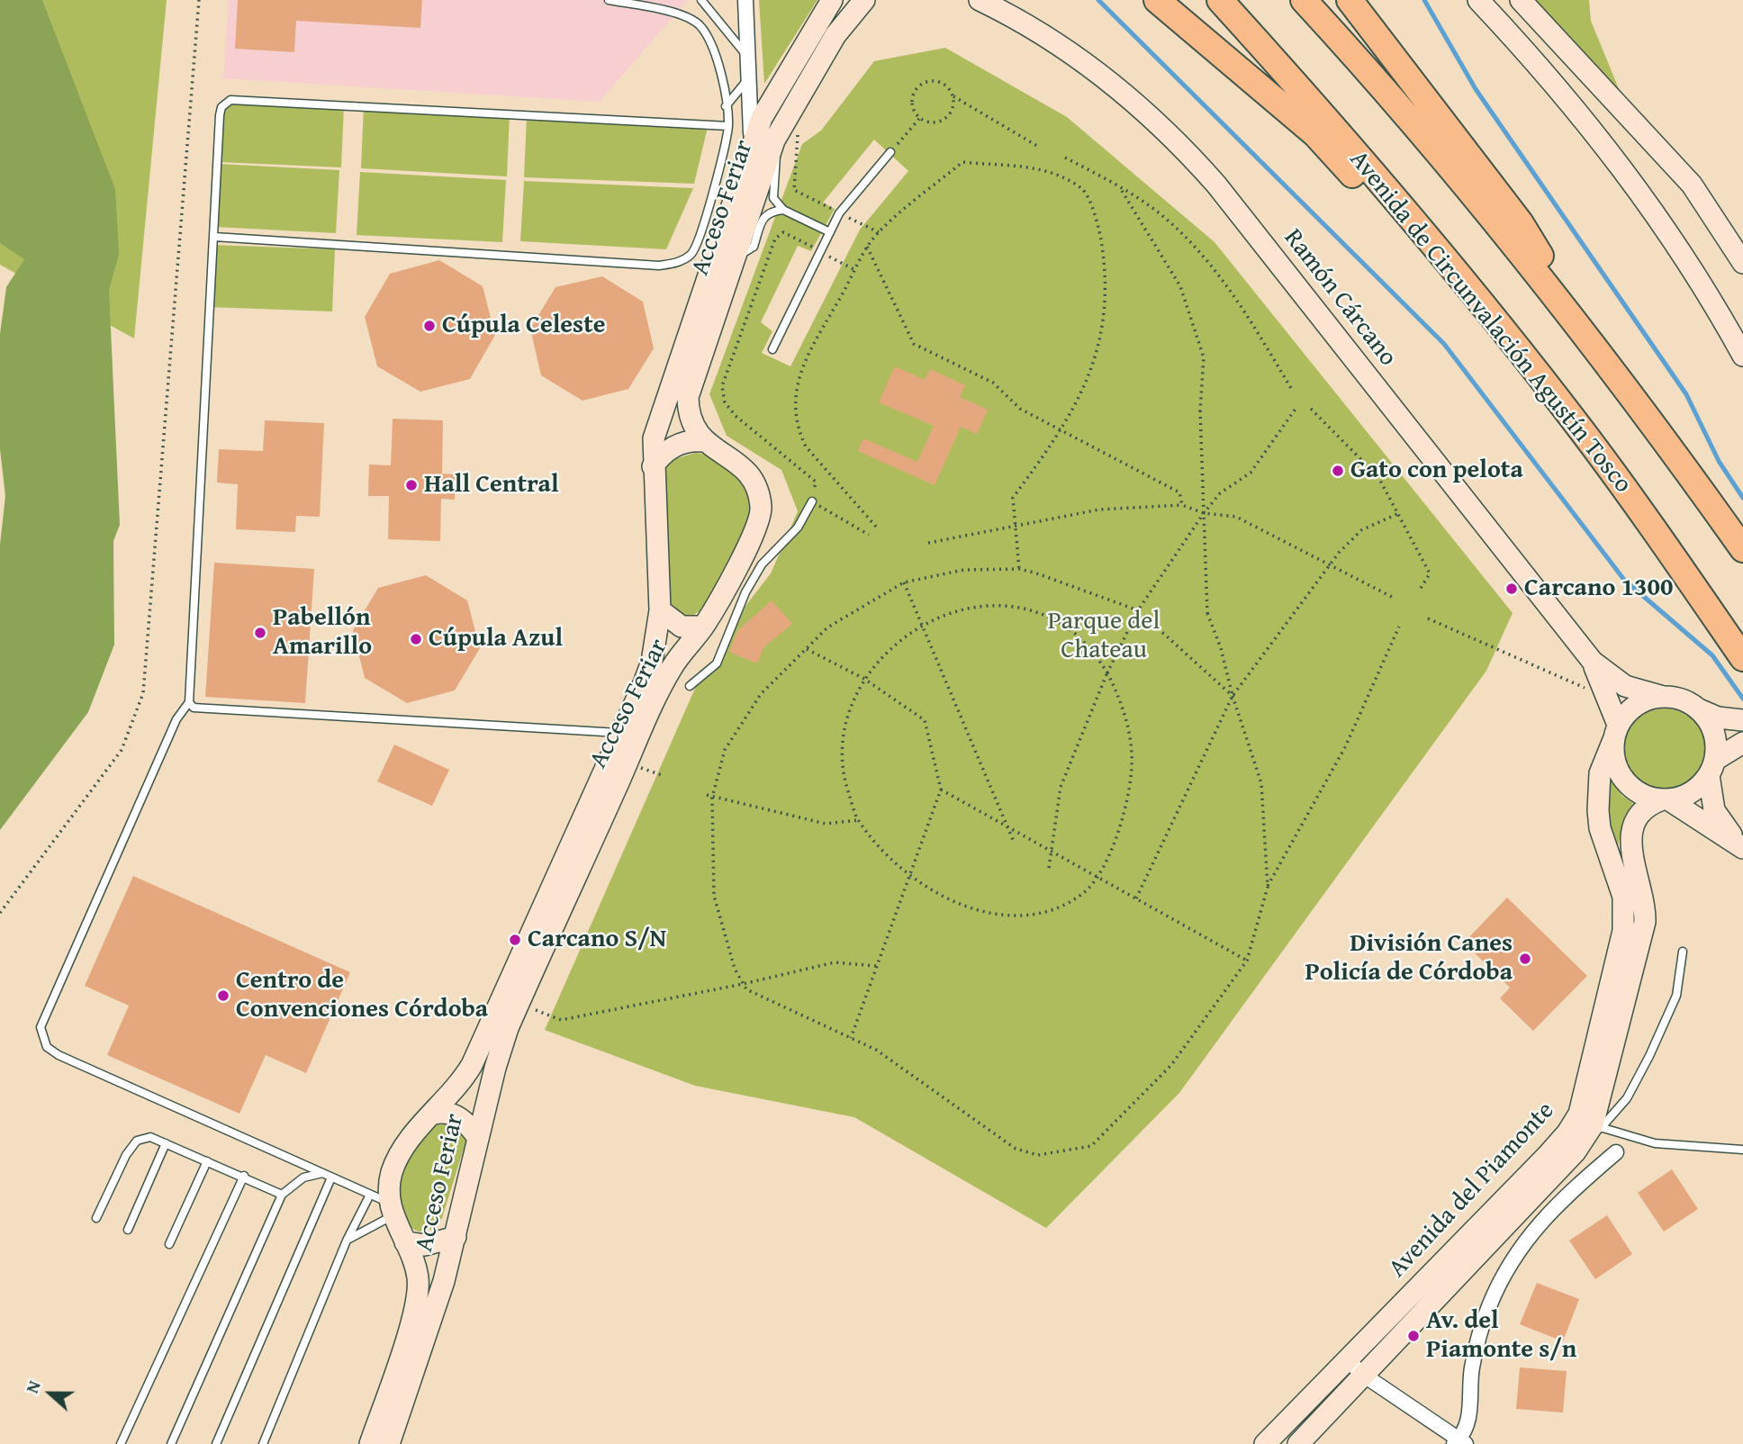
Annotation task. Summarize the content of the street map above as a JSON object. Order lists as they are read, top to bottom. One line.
{"streets":{"highway":["Avenida de Circunvalación Agustín Tosco"],"main road":["Acceso Feriar","Ramón Cárcano","Avenida del Piamonte"]},"crossings":[["Ramón Cárcano","Avenida del Piamonte"]],"parks":["Parque del Chateau"],"places":["Cúpula Celeste","Gato con pelota","Hall Central","Carcano 1300","Pabellón Amarillo","Cúpula Azul","Carcano S/N","División Canes Policía de Córdoba","Centro de Convenciones Córdoba","Av. del Piamonte s/n"],"north":"left"}
